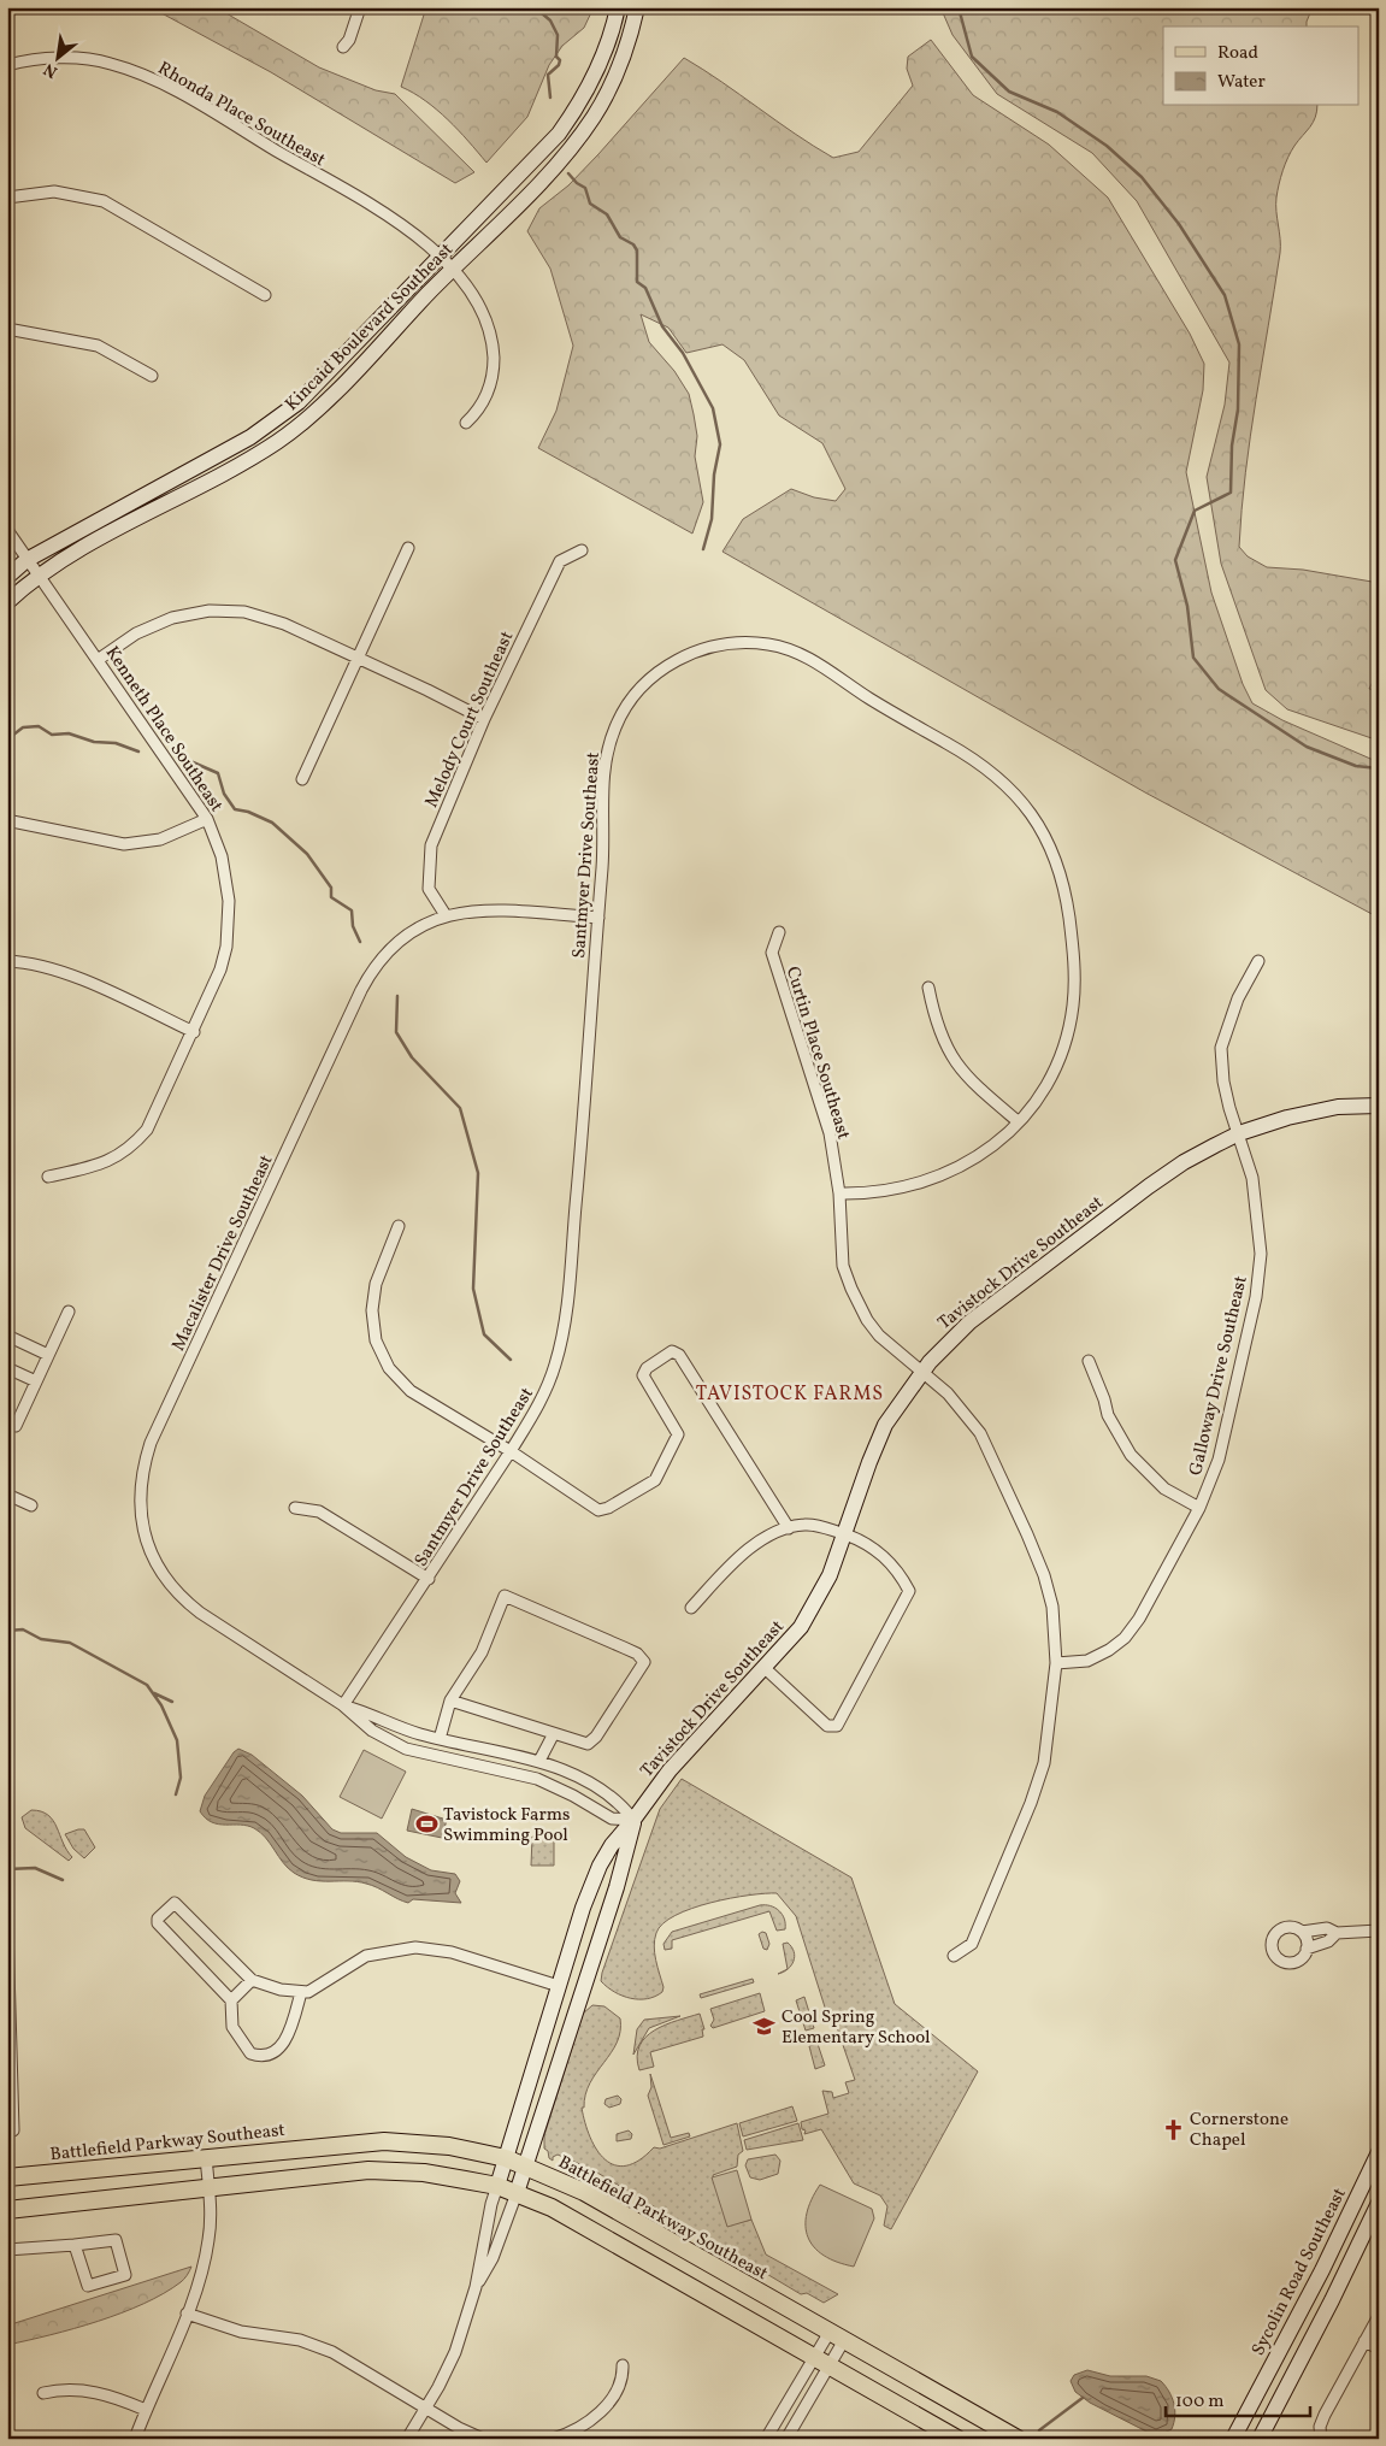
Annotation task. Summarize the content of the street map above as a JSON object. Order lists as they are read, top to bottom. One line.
{"streets":{"main road":["Battlefield Parkway Southeast"],"street":["Rhonda Place Southeast","Kincaid Boulevard Southeast","Melody Court Southeast","Kenneth Place Southeast","Santmyer Drive Southeast","Curtin Place Southeast","Macalister Drive Southeast","Tavistock Drive Southeast","Galloway Drive Southeast","Sycolin Road Southeast"]},"crossings":[["Rhonda Place Southeast","Kincaid Boulevard Southeast"],["Kincaid Boulevard Southeast","Kenneth Place Southeast"],["Melody Court Southeast","Macalister Drive Southeast"],["Santmyer Drive Southeast","Curtin Place Southeast"],["Santmyer Drive Southeast","Macalister Drive Southeast"],["Curtin Place Southeast","Tavistock Drive Southeast"],["Curtin Place Southeast","Galloway Drive Southeast"],["Macalister Drive Southeast","Tavistock Drive Southeast"],["Tavistock Drive Southeast","Galloway Drive Southeast"],["Tavistock Drive Southeast","Battlefield Parkway Southeast"]],"districts":["TAVISTOCK FARMS"],"places":{"sports":["Tavistock Farms Swimming Pool"],"school or university":["Cool Spring Elementary School"],"church":["Cornerstone Chapel"]},"legend":["Road","Water"],"scale_bar":"100 m","north":"bottom left"}
